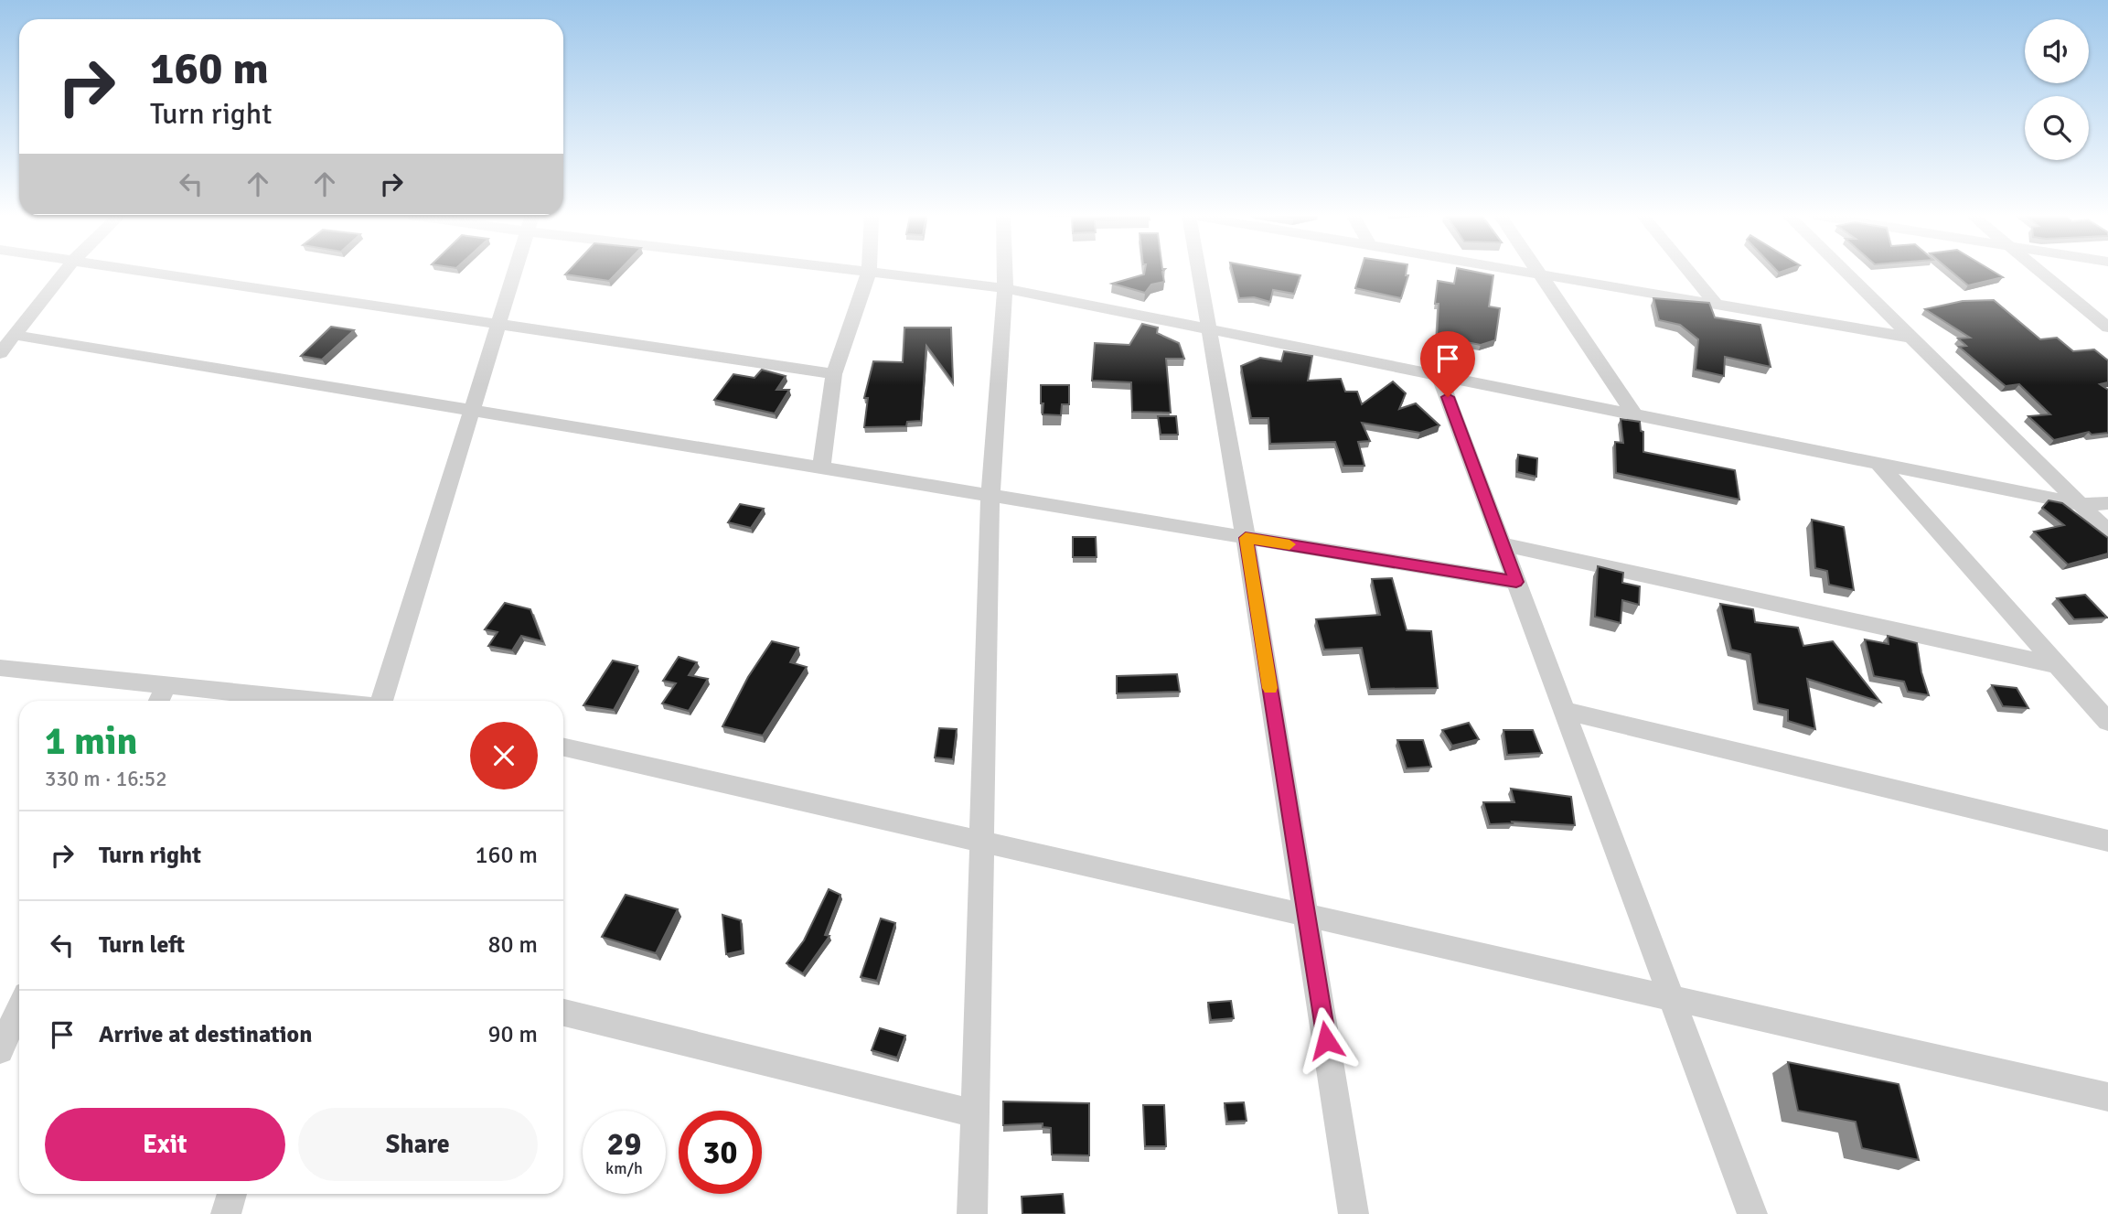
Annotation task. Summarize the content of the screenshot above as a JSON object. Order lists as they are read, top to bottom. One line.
{"page":{"turn":["160 m","Turn right"],"heading":["1 min","330 m · 16:52"],"list":[{"name":"Turn right","value":"160 m"},{"name":"Turn left","value":"80 m"},{"name":"Arrive at destination","value":"90 m"}],"buttons":["Exit","Share"],"speed":"29 km/h","limit":"30"}}
